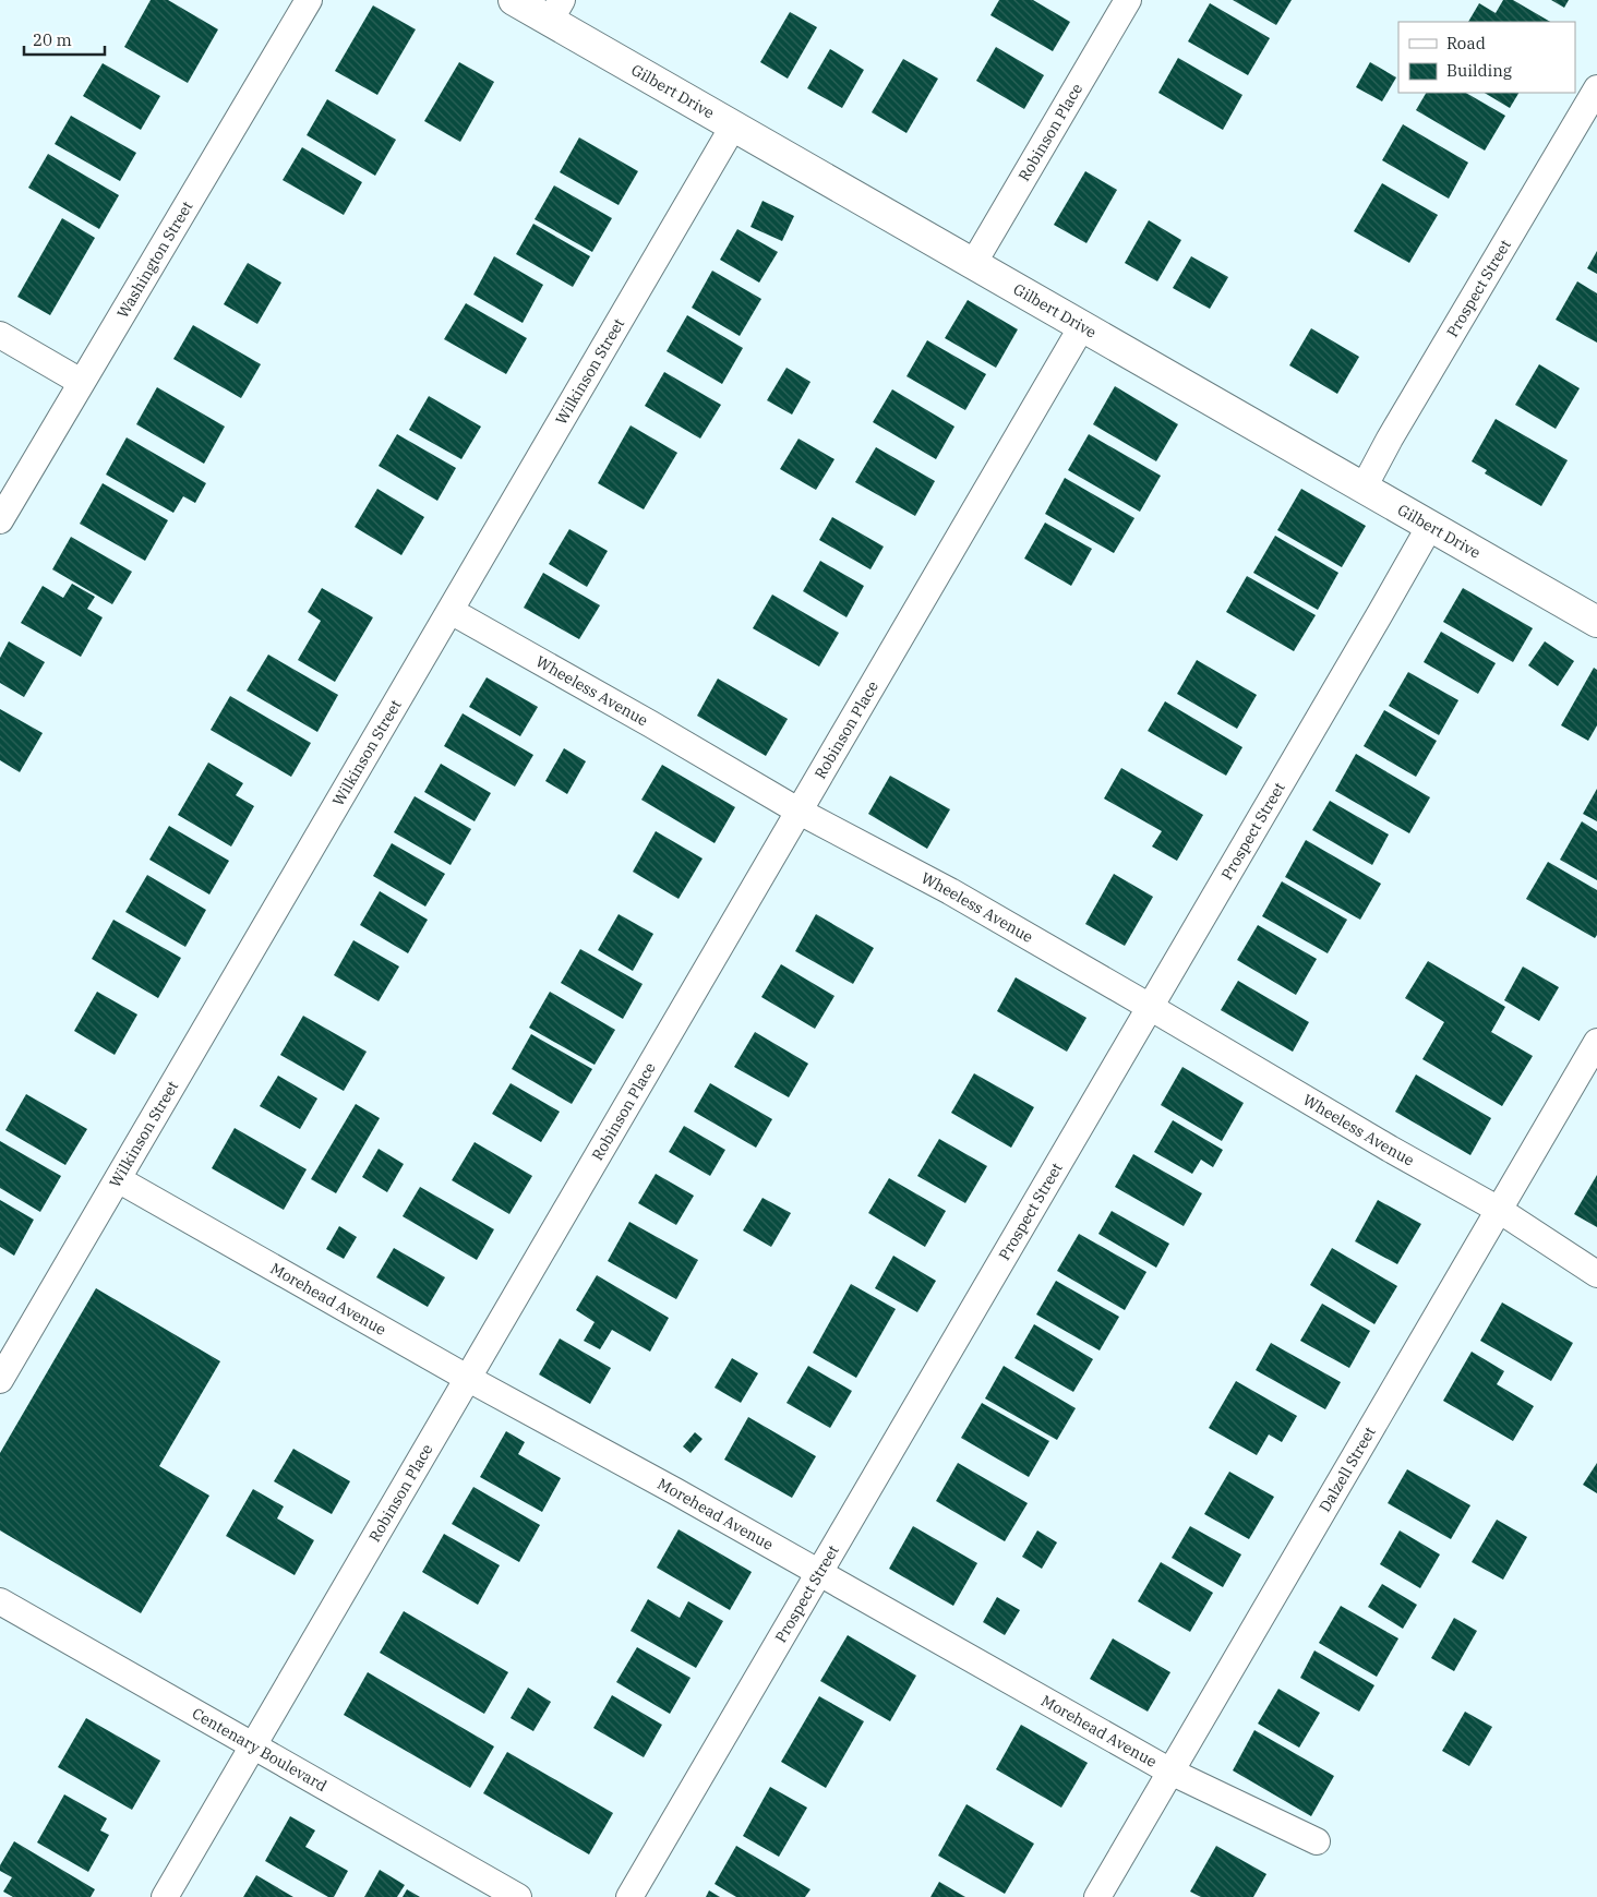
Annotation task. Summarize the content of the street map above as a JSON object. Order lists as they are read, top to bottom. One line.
{"streets":{"street":["Gilbert Drive","Robinson Place","Washington Street","Prospect Street","Wilkinson Street","Wheeless Avenue","Morehead Avenue","Dalzell Street","Centenary Boulevard"]},"crossings":[["Gilbert Drive","Robinson Place"],["Gilbert Drive","Prospect Street"],["Gilbert Drive","Wilkinson Street"],["Robinson Place","Wheeless Avenue"],["Robinson Place","Morehead Avenue"],["Robinson Place","Centenary Boulevard"],["Prospect Street","Wheeless Avenue"],["Prospect Street","Morehead Avenue"],["Wilkinson Street","Wheeless Avenue"],["Wilkinson Street","Morehead Avenue"],["Wheeless Avenue","Dalzell Street"],["Morehead Avenue","Dalzell Street"]],"legend":["Road","Building"],"scale_bar":"20 m"}
